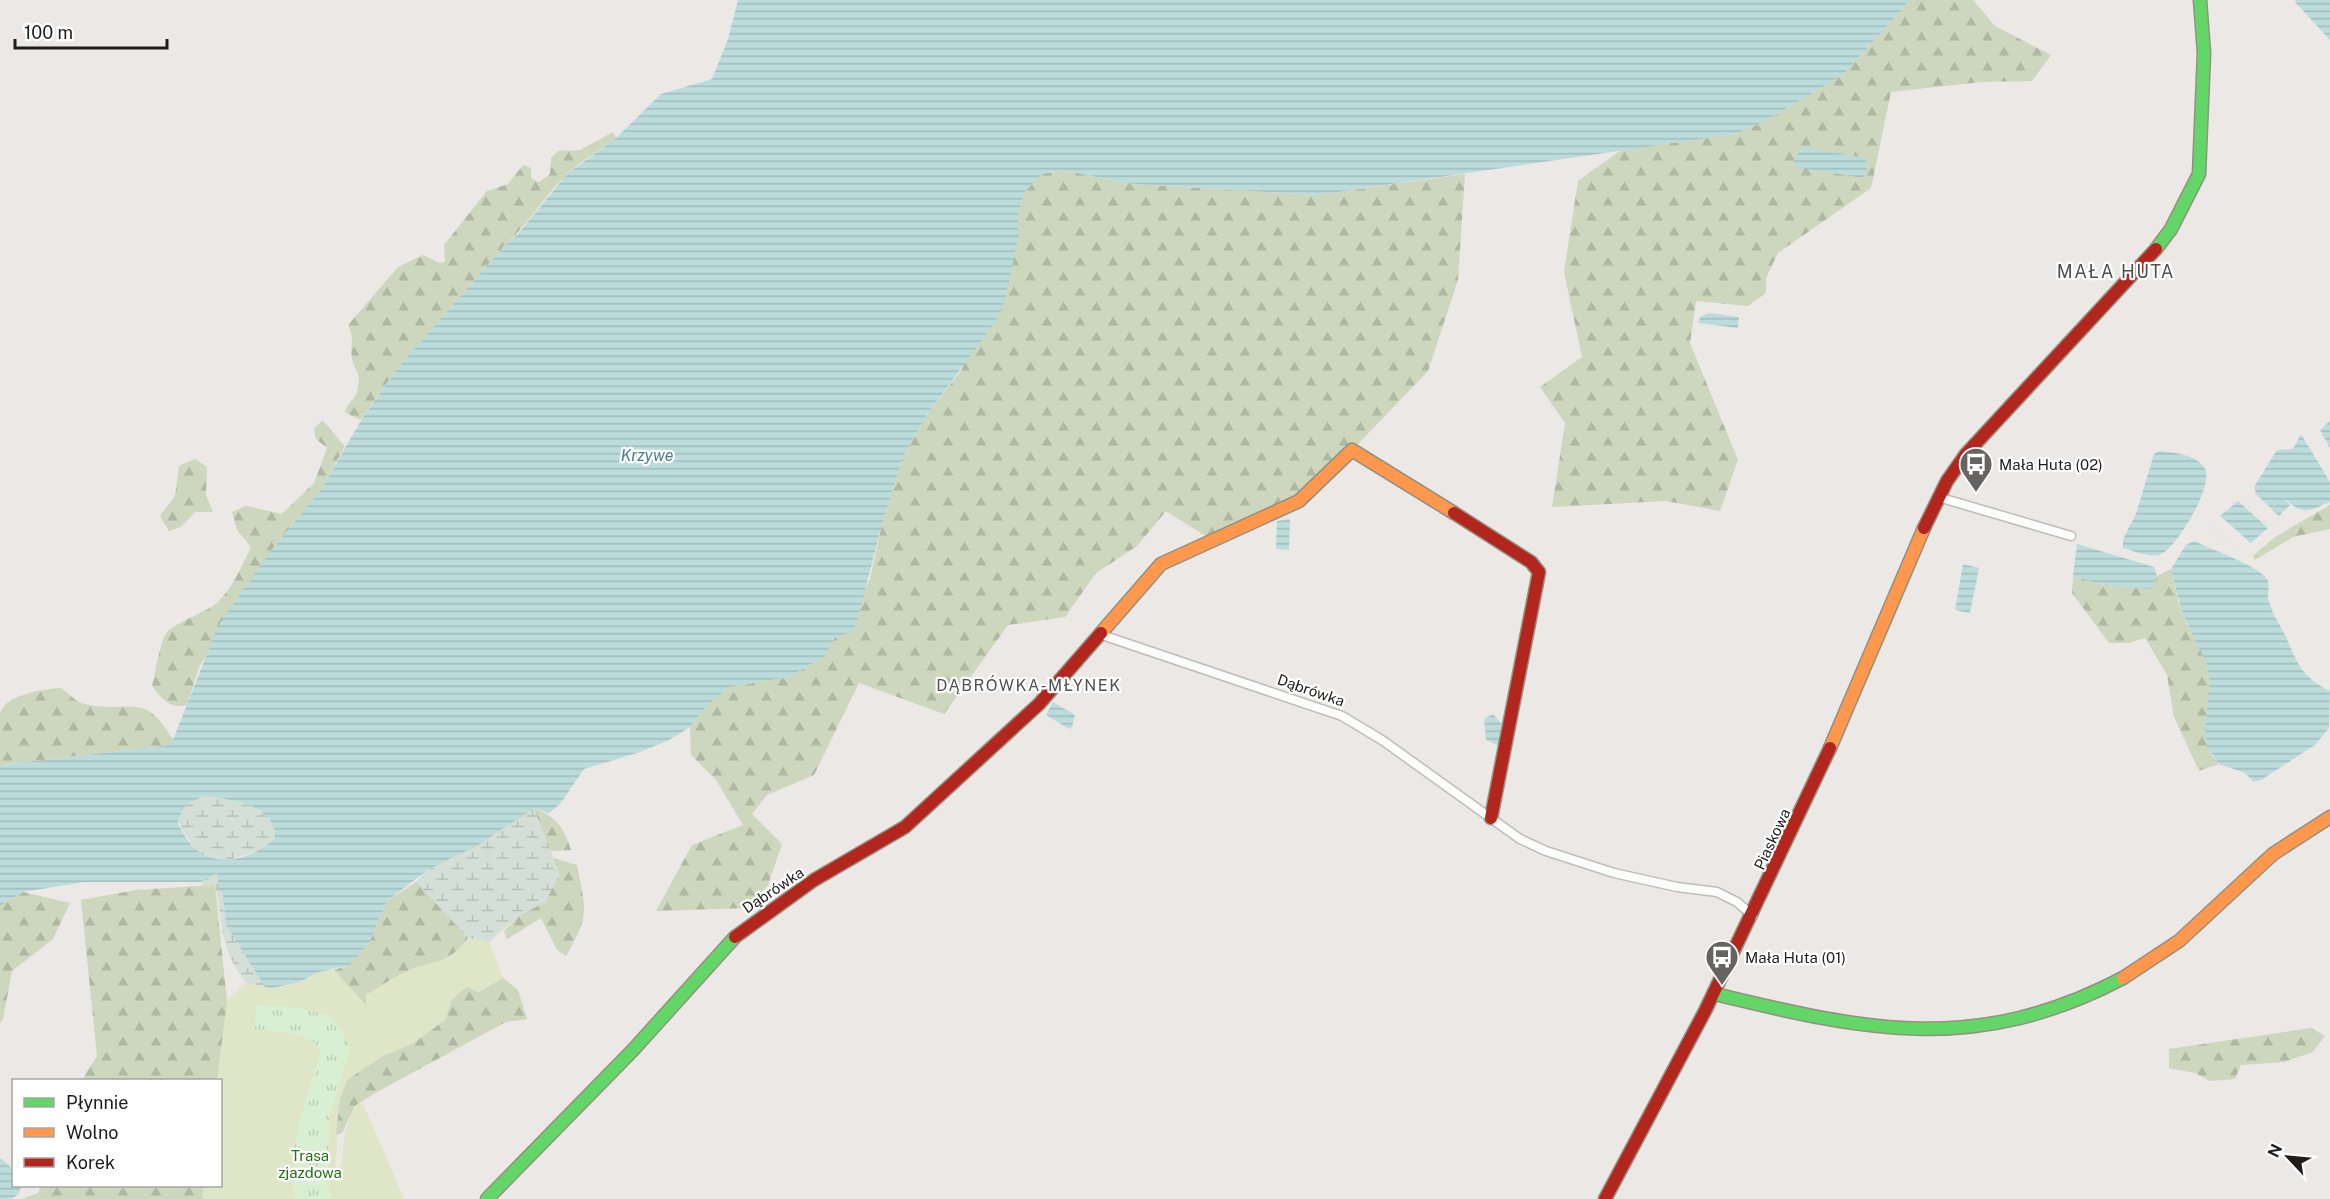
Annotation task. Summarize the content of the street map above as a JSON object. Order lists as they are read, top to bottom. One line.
{"streets":{"street":["Dąbrówka","Piaskowa"]},"crossings":[["Dąbrówka","Piaskowa"]],"districts":["MAŁA HUTA","DĄBRÓWKA-MŁYNEK"],"water":["Krzywe"],"parks":["Trasa zjazdowa"],"places":{"bus stop":["Mała Huta (02)","Mała Huta (01)"]},"legend":["Płynnie","Wolno","Korek"],"scale_bar":"100 m","north":"top left"}
